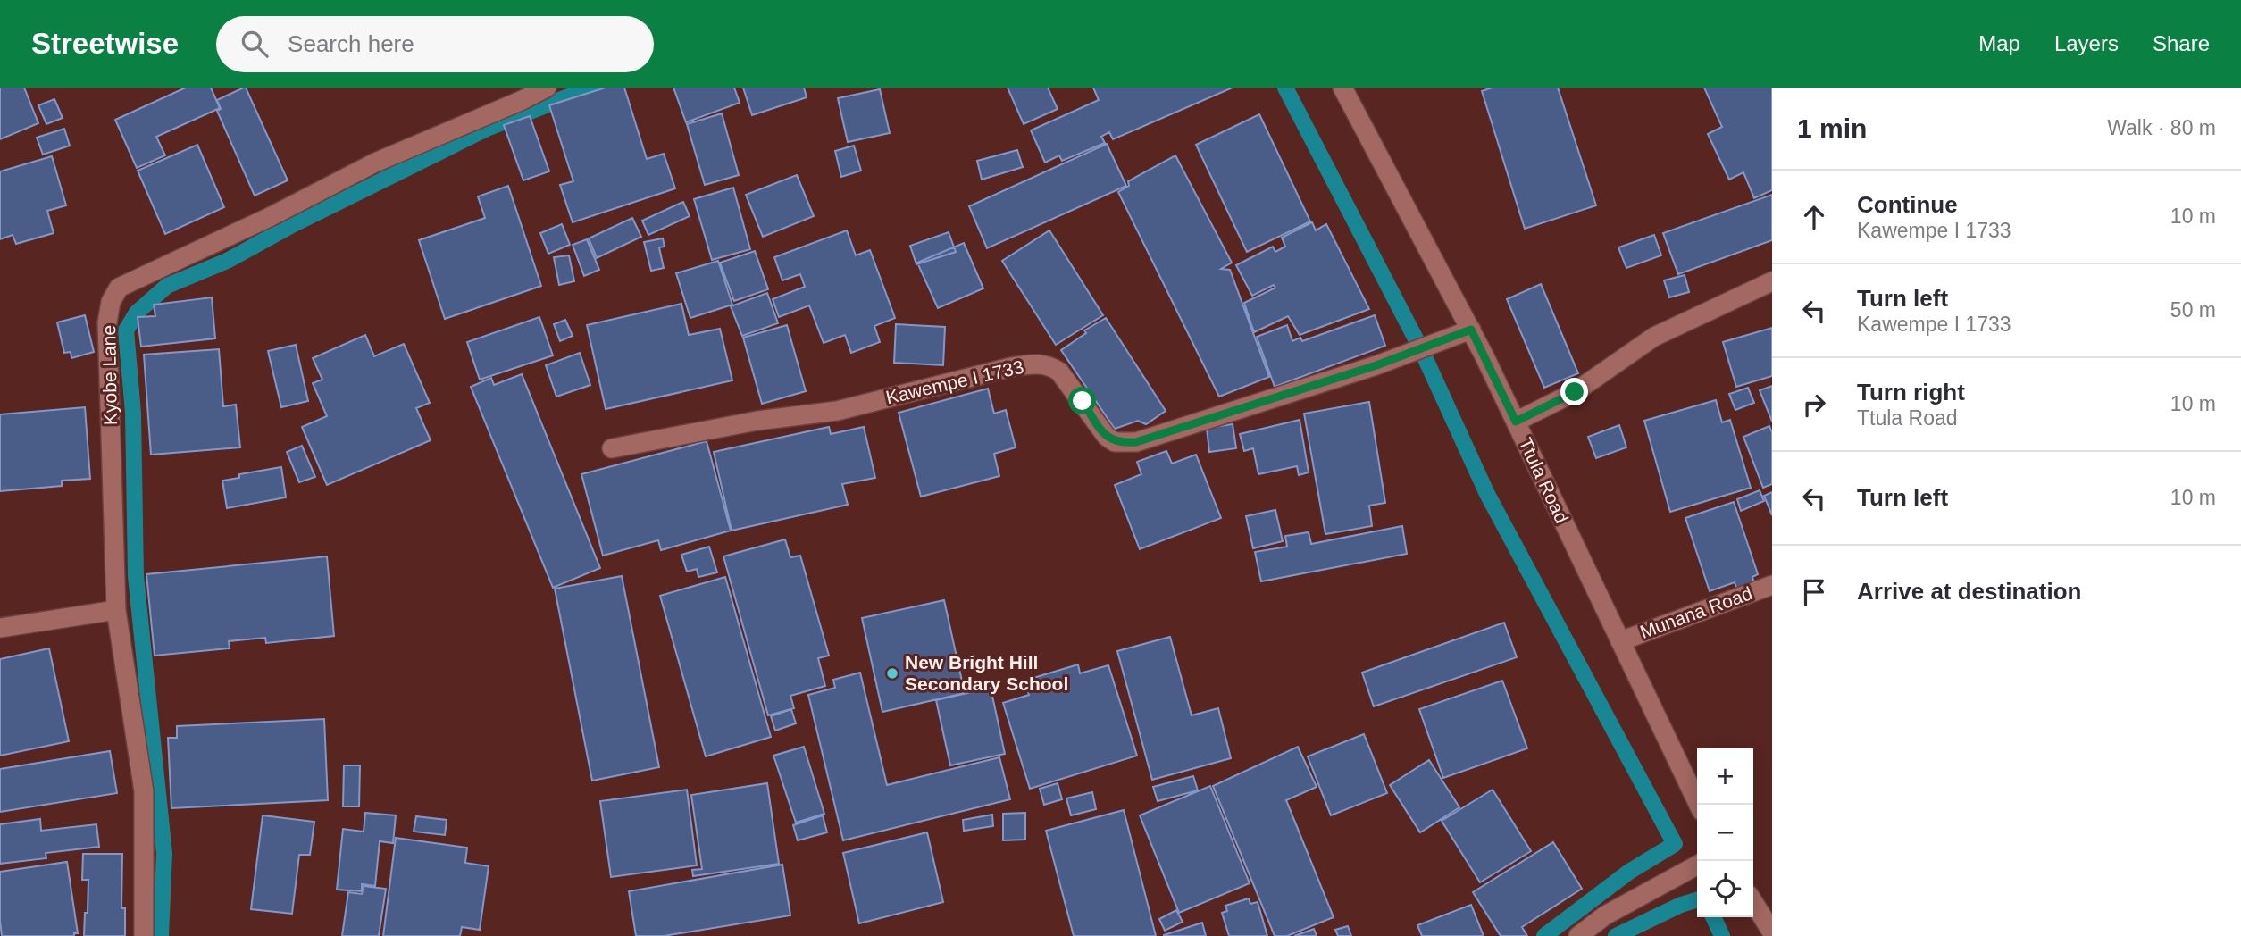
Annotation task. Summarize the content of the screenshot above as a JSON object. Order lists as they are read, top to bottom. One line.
{"streets":{"street":["Kyobe Lane","Kawempe I 1733","Ttula Road","Munana Road"]},"crossings":[["Kawempe I 1733","Ttula Road"],["Ttula Road","Munana Road"]],"places":["New Bright Hill Secondary School"],"page":{"header":"Streetwise","search":"Search here","nav":["Map","Layers","Share"],"heading":["1 min","Walk · 80 m"],"list":[["Continue","Kawempe I 1733","10 m"],["Turn left","Kawempe I 1733","50 m"],["Turn right","Ttula Road","10 m"],["Turn left","10 m"],"Arrive at destination"],"map_buttons":["+","−"]}}
